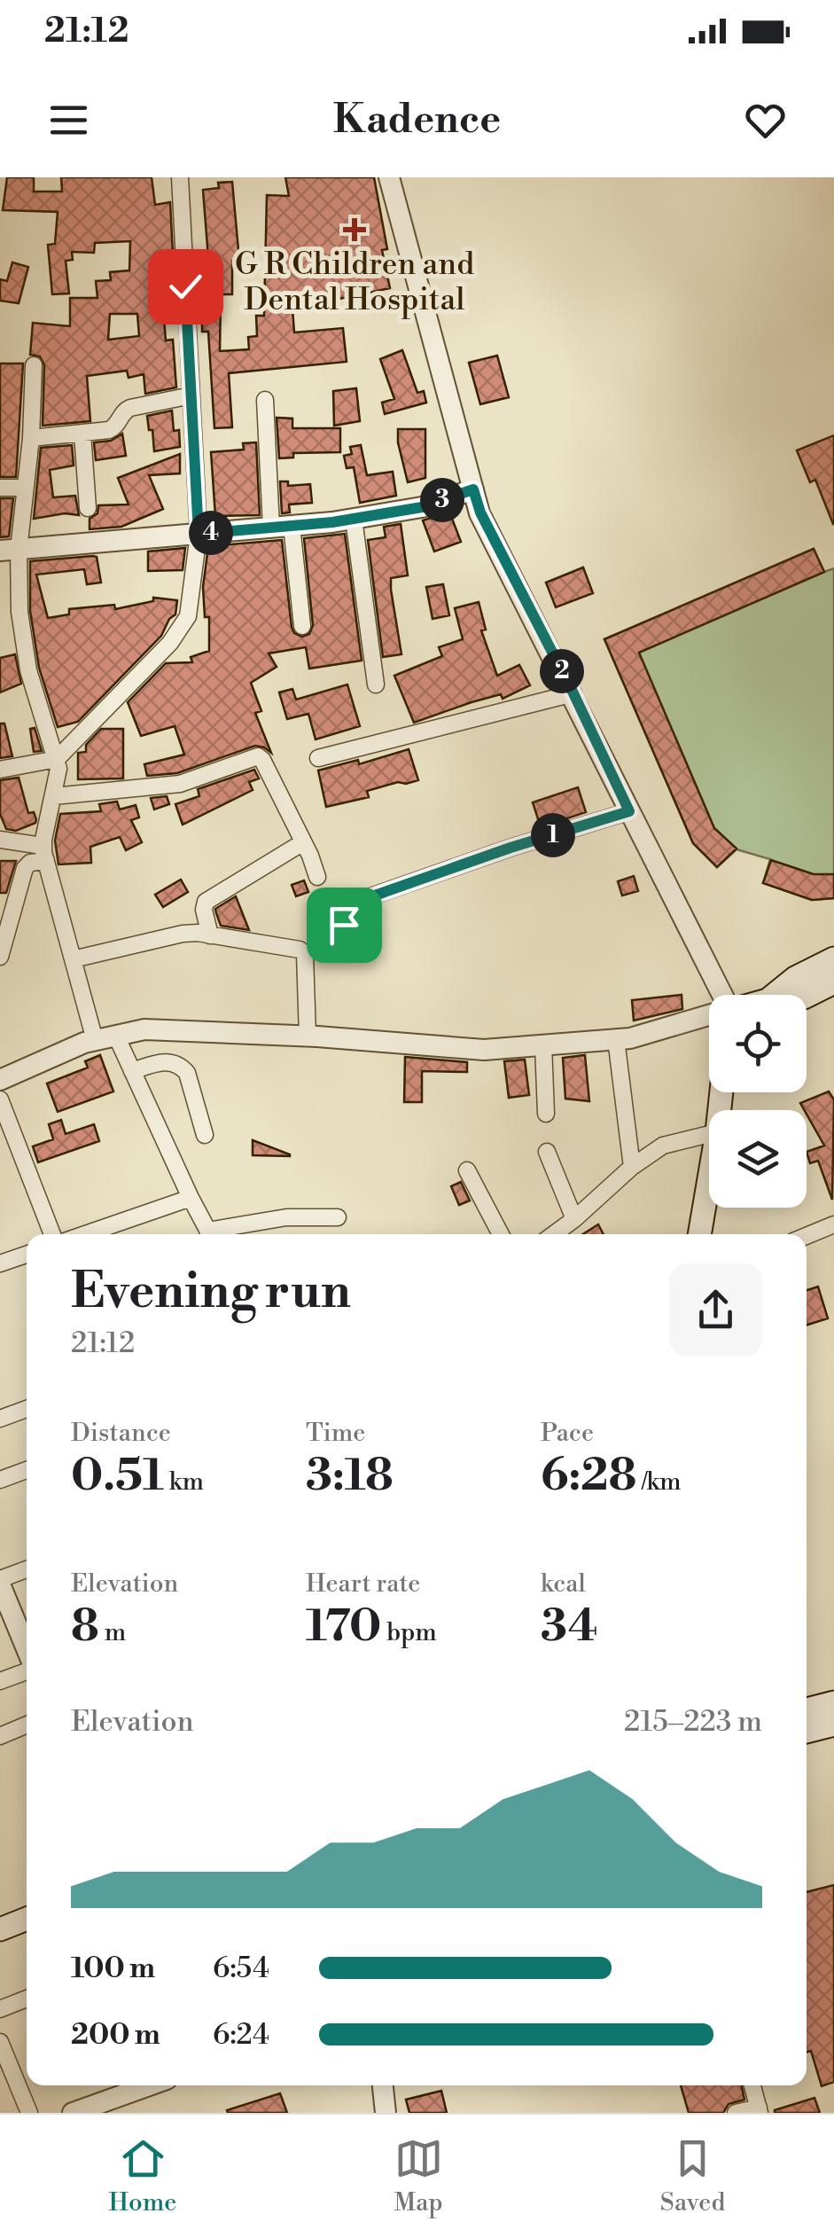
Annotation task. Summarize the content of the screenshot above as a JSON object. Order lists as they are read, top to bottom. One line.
{"places":{"health":["G R Children and Dental Hospital"]},"page":{"status":"21:12","header":"Kadence","pins":["3","4","2","1"],"heading":["Evening run","21:12"],"stats":[["Distance","0.51 km"],["Time","3:18"],["Pace","6:28 /km"],["Elevation","8 m"],["Heart rate","170 bpm"],["kcal","34"]],"chart":["Elevation","215–223 m"],"list":[{"name":"100 m","note":"6:54"},{"name":"200 m","note":"6:24"}],"tabs":["Home","Map","Saved"]}}
